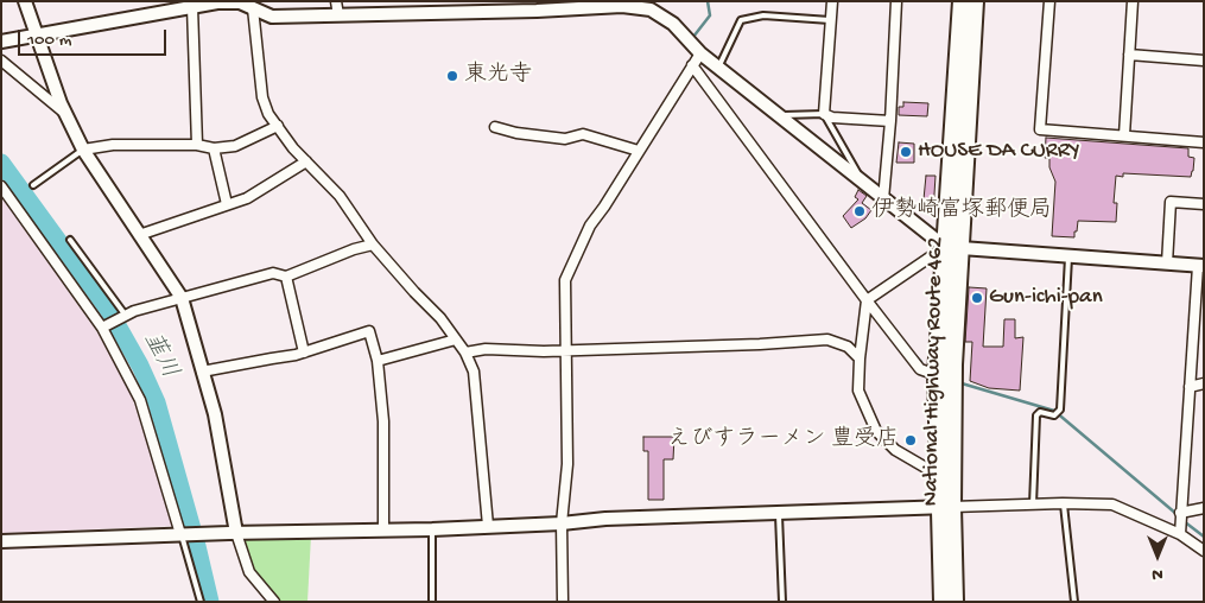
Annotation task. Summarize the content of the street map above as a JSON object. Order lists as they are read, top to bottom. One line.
{"streets":{"highway":["National Highway Route 462"]},"water":["韮川"],"places":["東光寺","HOUSE DA CURRY","伊勢崎富塚郵便局","Gun-ichi-pan","えびすラーメン 豊受店"],"scale_bar":"100 m","north":"bottom"}
